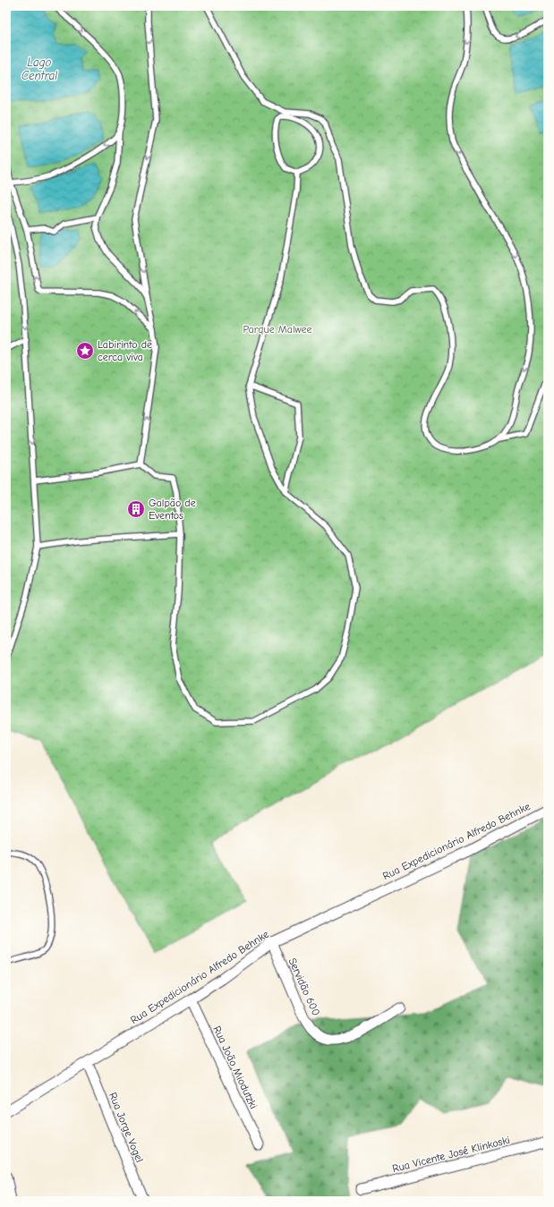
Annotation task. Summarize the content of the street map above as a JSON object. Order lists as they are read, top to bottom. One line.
{"streets":{"street":["Rua Expedicionário Alfredo Behnke","Servidão 600","Rua João Miodutzki","Rua Jorge Vogel","Rua Vicente José Klinkoski"]},"crossings":[["Rua Expedicionário Alfredo Behnke","Servidão 600"],["Rua Expedicionário Alfredo Behnke","Rua João Miodutzki"],["Rua Expedicionário Alfredo Behnke","Rua Jorge Vogel"]],"water":["Lago Central"],"parks":["Parque Malwee"],"places":{"place":["Labirinto de cerca viva"],"building":["Galpão de Eventos"]}}
